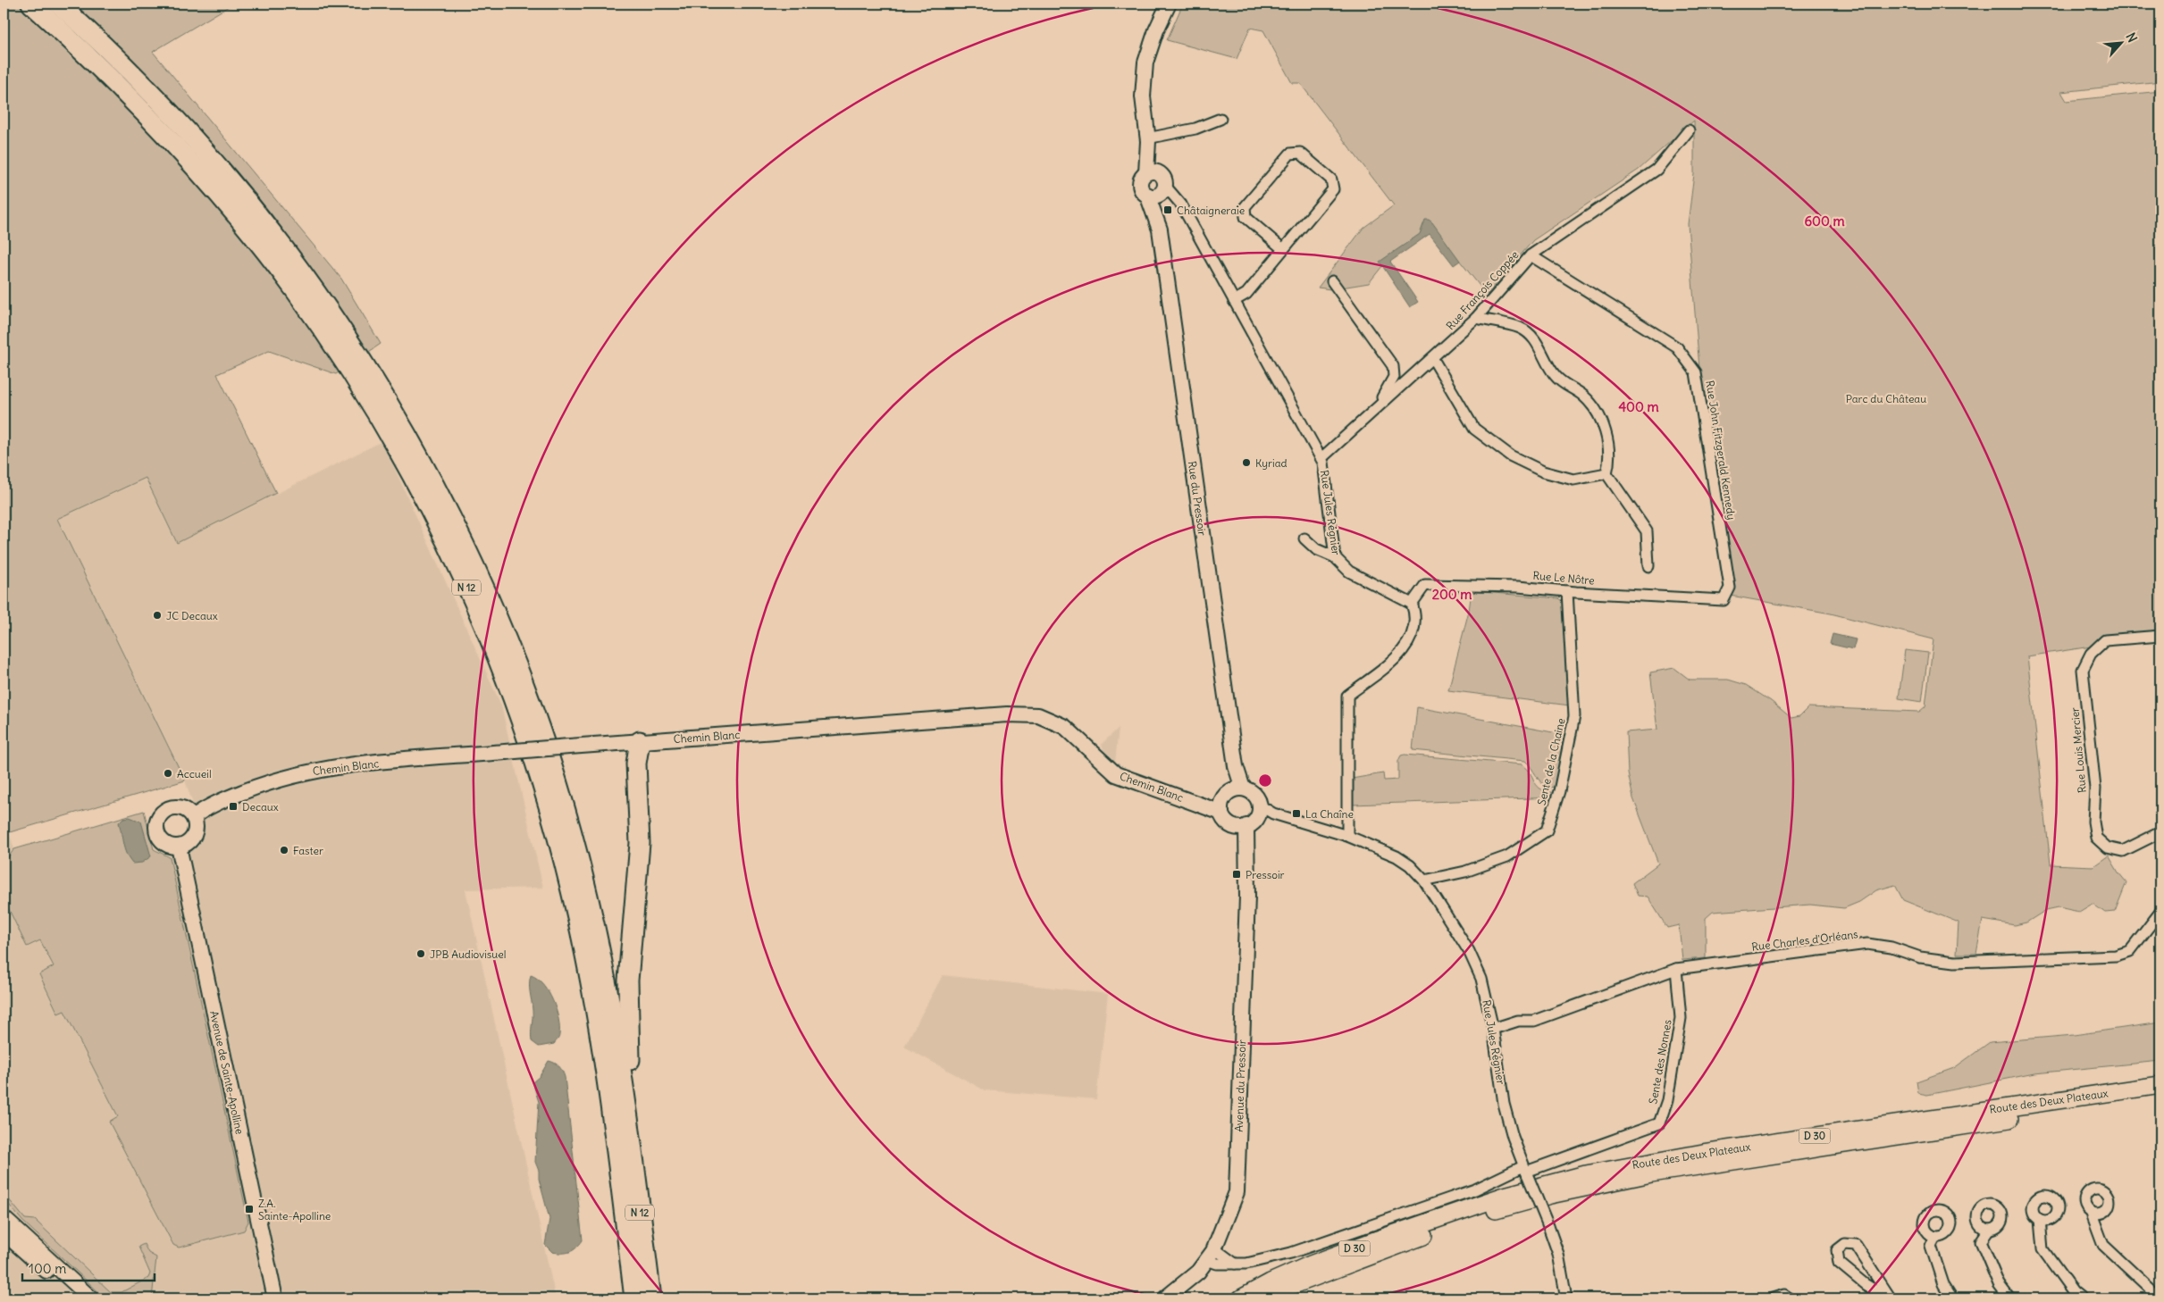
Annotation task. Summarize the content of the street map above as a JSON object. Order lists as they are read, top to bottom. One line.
{"streets":{"highway":["N 12"],"main road":["Route des Deux Plateaux","D 30"],"street":["Rue François Coppée","Rue John Fitzgerald Kennedy","Rue du Pressoir","Rue Jules Régnier","Rue Le Nôtre","Chemin Blanc","Rue Louis Mercier","Sente de la Chaine","Rue Charles d'Orléans","Sente des Nonnes","Avenue de Sainte-Apolline","Avenue du Pressoir"]},"crossings":[["Rue François Coppée","Rue John Fitzgerald Kennedy"],["Rue François Coppée","Rue Jules Régnier"],["Rue John Fitzgerald Kennedy","Rue Le Nôtre"],["Rue du Pressoir","Rue Jules Régnier"],["Rue du Pressoir","Chemin Blanc"],["Rue du Pressoir","Avenue du Pressoir"],["Rue Jules Régnier","Rue Le Nôtre"],["Rue Jules Régnier","Sente de la Chaine"],["Rue Jules Régnier","Rue Charles d'Orléans"],["Rue Jules Régnier","Sente des Nonnes"],["Rue Le Nôtre","Sente de la Chaine"],["Chemin Blanc","Avenue de Sainte-Apolline"],["Chemin Blanc","Avenue du Pressoir"],["Rue Charles d'Orléans","Sente des Nonnes"]],"parks":["Parc du Château"],"places":{"transit":["Châtaigneraie","Decaux","La Chaîne","Pressoir","Z.A. Sainte-Apolline"],"other":["Kyriad","JC Decaux","Accueil","Faster","JPB Audiovisuel"]},"scale_bar":"100 m","north":"top right","rings":["600 m","400 m","200 m"]}
